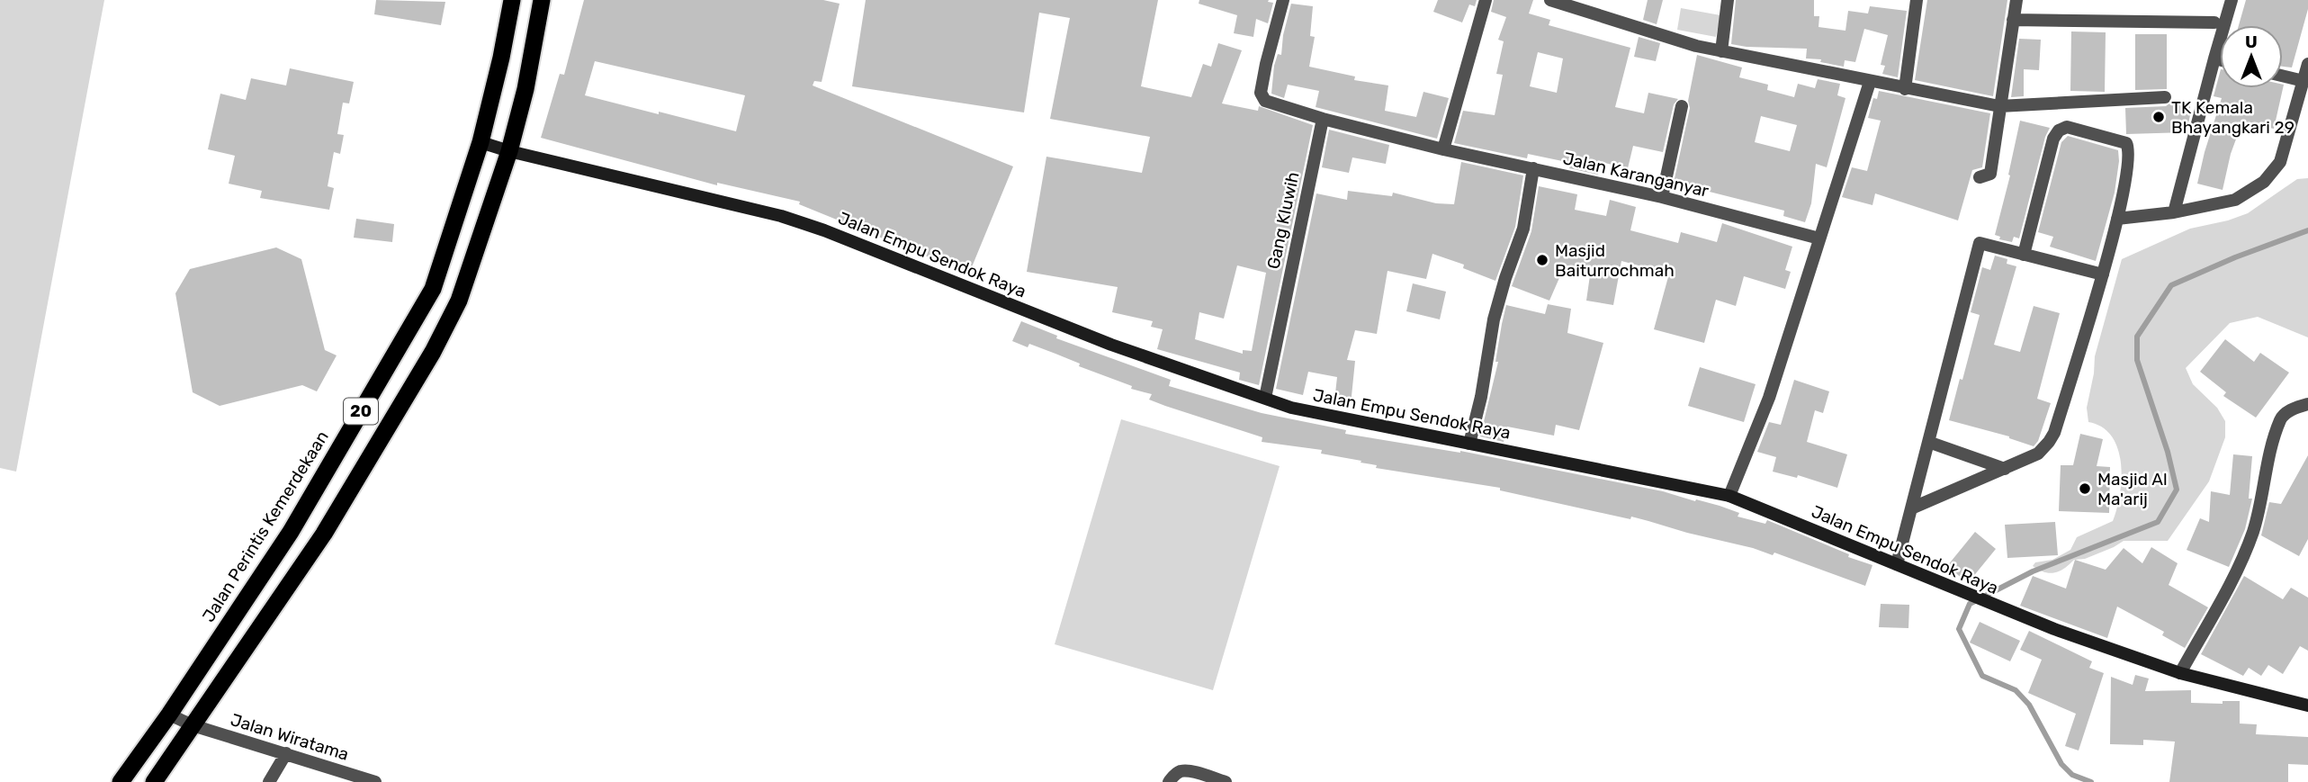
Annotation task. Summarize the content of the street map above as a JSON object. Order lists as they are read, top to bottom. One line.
{"streets":{"highway":["20","Jalan Perintis Kemerdekaan"],"main road":["Jalan Empu Sendok Raya"],"street":["Jalan Karanganyar","Gang Kluwih","Jalan Wiratama"]},"crossings":[["Jalan Karanganyar","Gang Kluwih"],["Gang Kluwih","Jalan Empu Sendok Raya"],["Jalan Empu Sendok Raya","20"],["20","Jalan Wiratama"],["Jalan Perintis Kemerdekaan","Jalan Wiratama"]],"places":["TK Kemala Bhayangkari 29","Masjid Baiturrochmah","Masjid Al Ma'arij"],"north":"top"}
